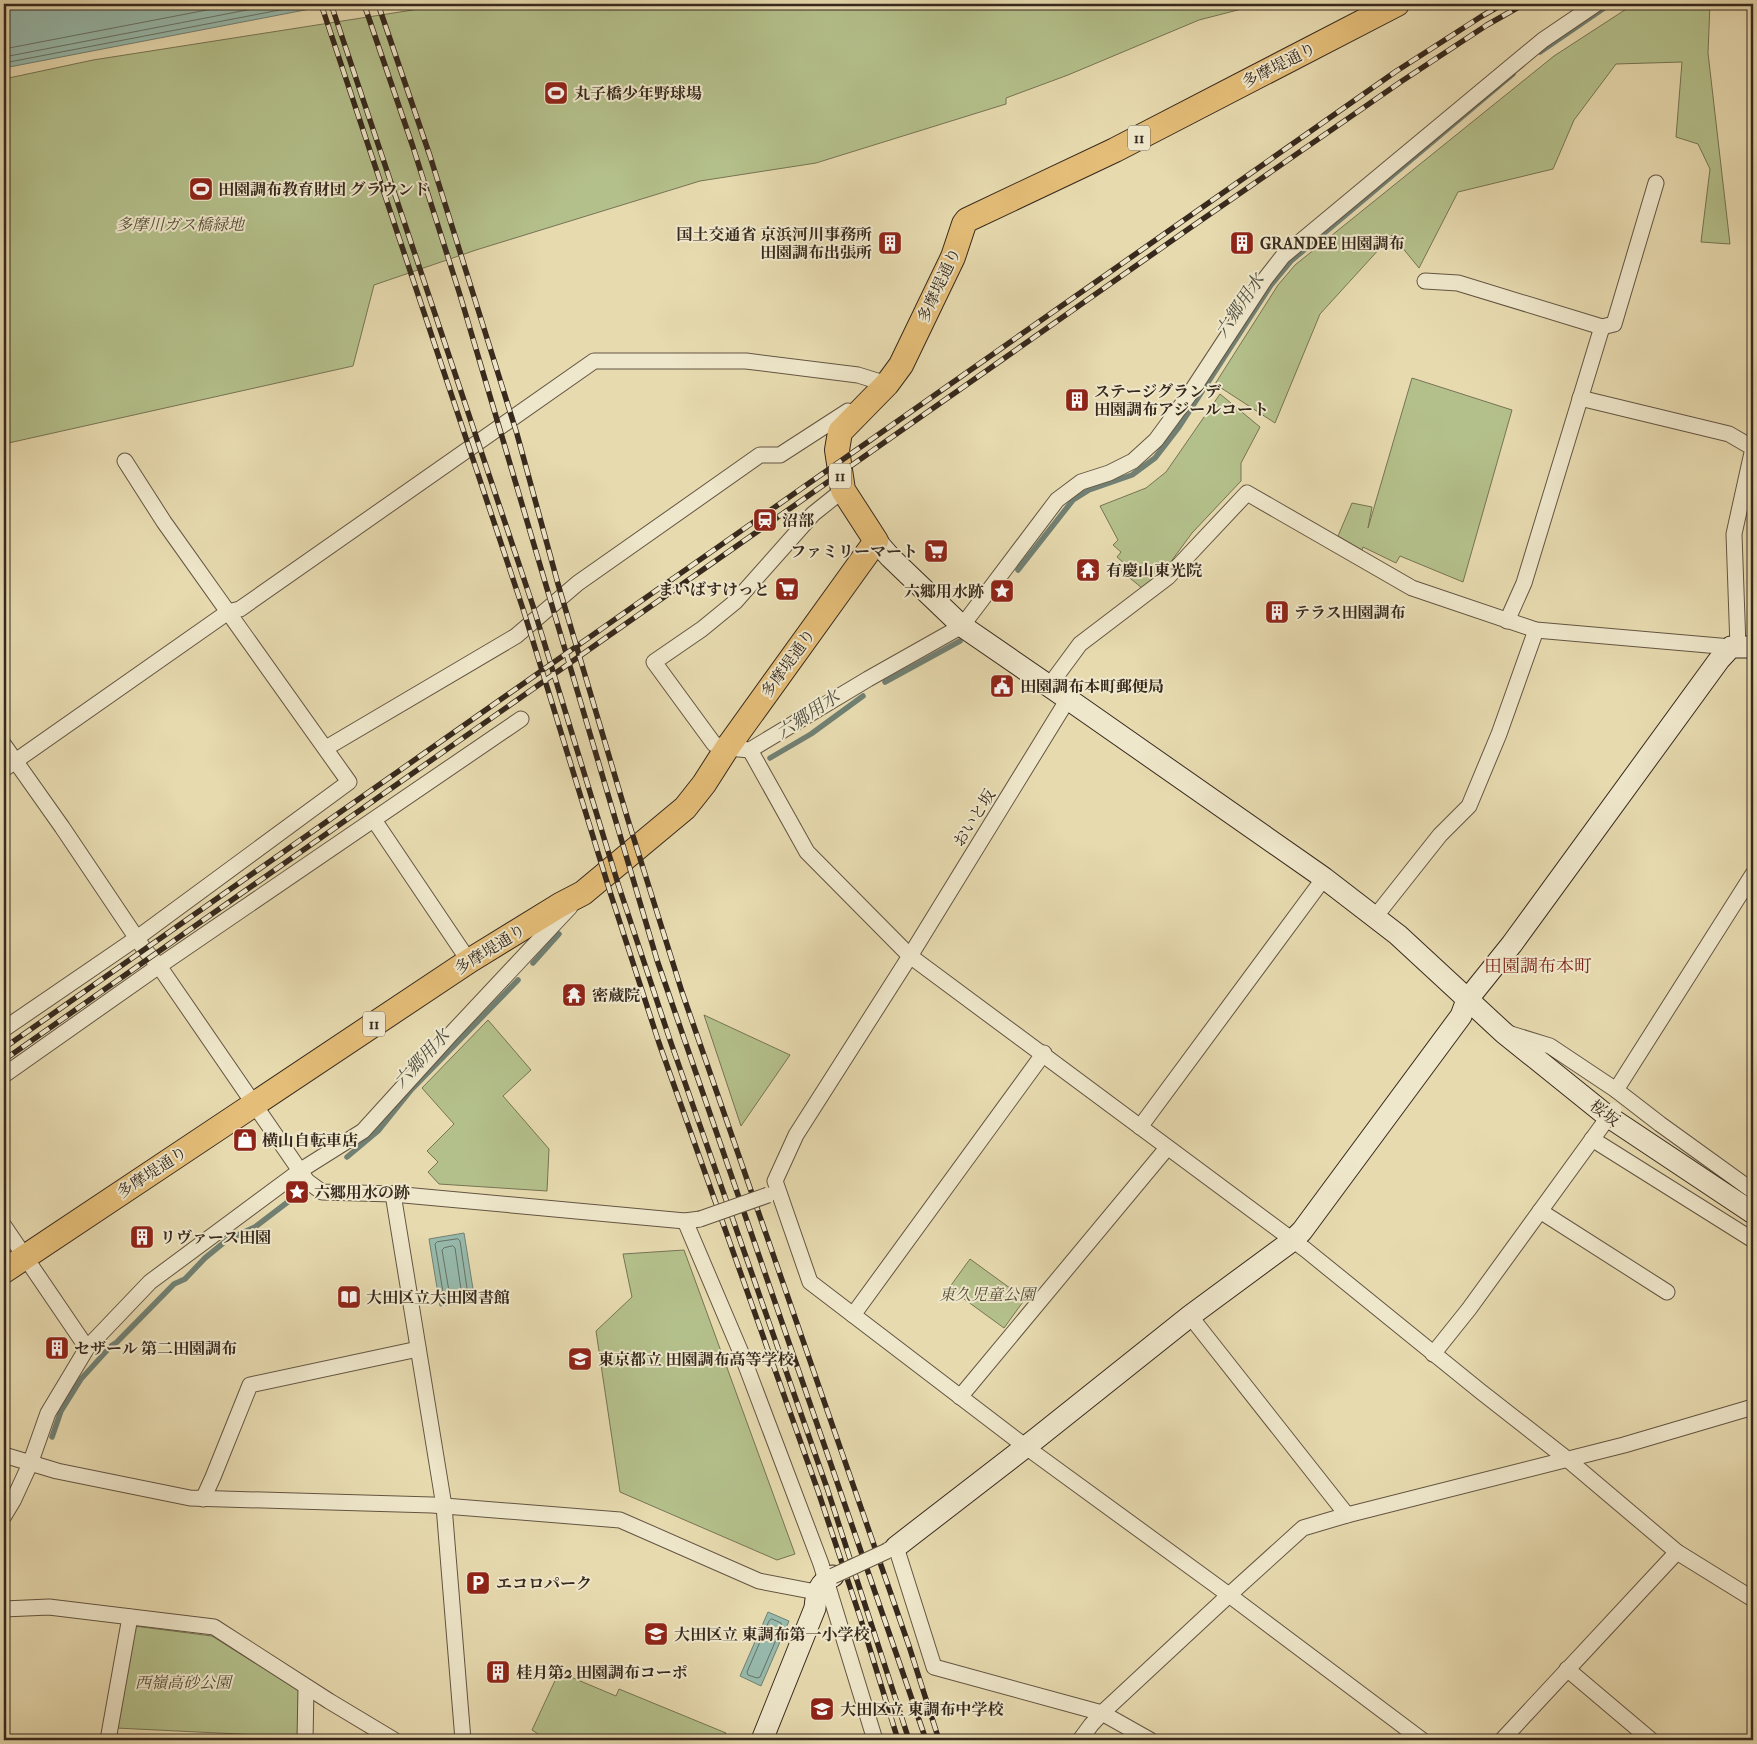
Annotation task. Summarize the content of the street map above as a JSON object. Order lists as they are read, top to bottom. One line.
{"streets":{"main road":["多摩堤通り","11"],"street":["おいと坂","桜坂"]},"crossings":[["多摩堤通り","桜坂"],["おいと坂","桜坂"]],"districts":["田園調布本町"],"water":["六郷用水"],"parks":["多摩川ガス橋緑地","東久児童公園","西嶺高砂公園"],"places":{"sports":["丸子橋少年野球場","田園調布教育財団 グラウンド"],"building":["国土交通省 京浜河川事務所 田園調布出張所","GRANDEE 田園調布","ステージグランデ 田園調布アジールコート","テラス田園調布","リヴァース田園","セザール 第二田園調布","桂月第2 田園調布コーポ"],"station":["沼部"],"supermarket":["ファミリーマート","まいばすけっと"],"temple":["有慶山東光院","密蔵院"],"place":["六郷用水跡","六郷用水の跡"],"public building":["田園調布本町郵便局"],"shop":["横山自転車店"],"library":["大田区立大田図書館"],"school or university":["東京都立 田園調布高等学校","大田区立 東調布第一小学校","大田区立 東調布中学校"],"parking":["エコロパーク"]}}
